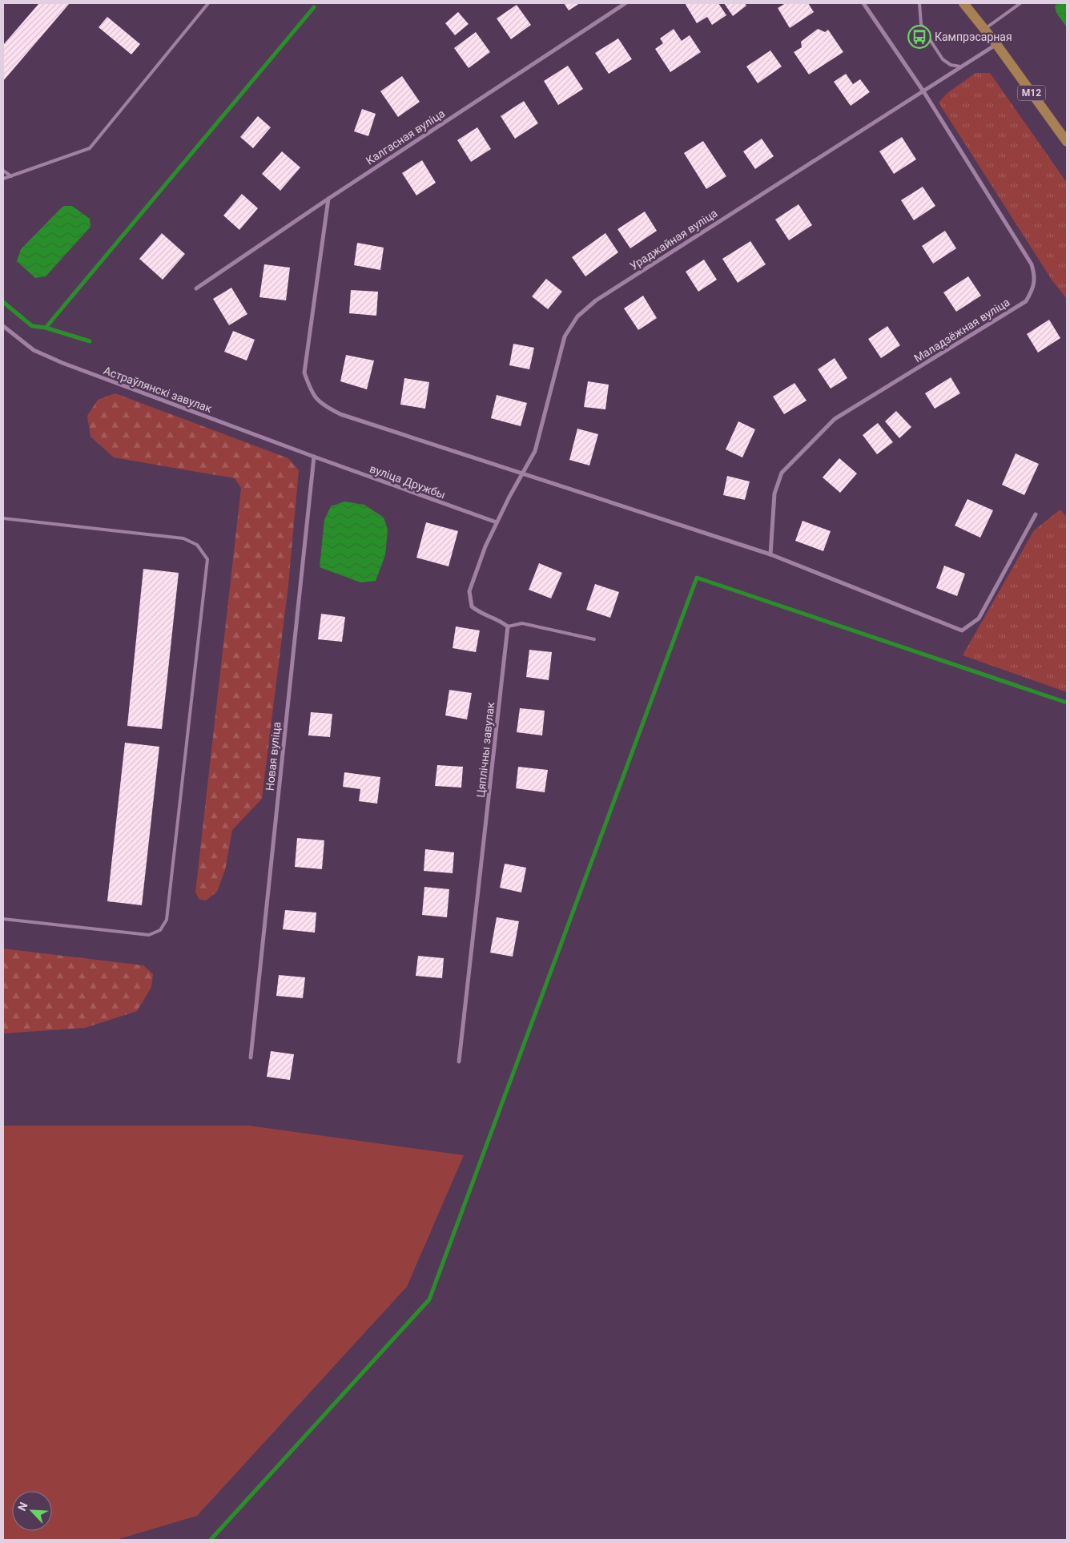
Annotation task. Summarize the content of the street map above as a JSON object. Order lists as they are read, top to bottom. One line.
{"streets":{"main road":["М12"],"street":["Калгасная вуліца","Ураджайная вуліца","Маладзёжная вуліца","Астраўлянскі завулак","вуліца Дружбы","Цяплічны завулак","Новая вуліца"]},"crossings":[["М12","Ураджайная вуліца"],["Ураджайная вуліца","Маладзёжная вуліца"],["Астраўлянскі завулак","вуліца Дружбы"],["Астраўлянскі завулак","Новая вуліца"],["вуліца Дружбы","Новая вуліца"]],"places":{"bus stop":["Кампрэсарная"]},"north":"top left"}
